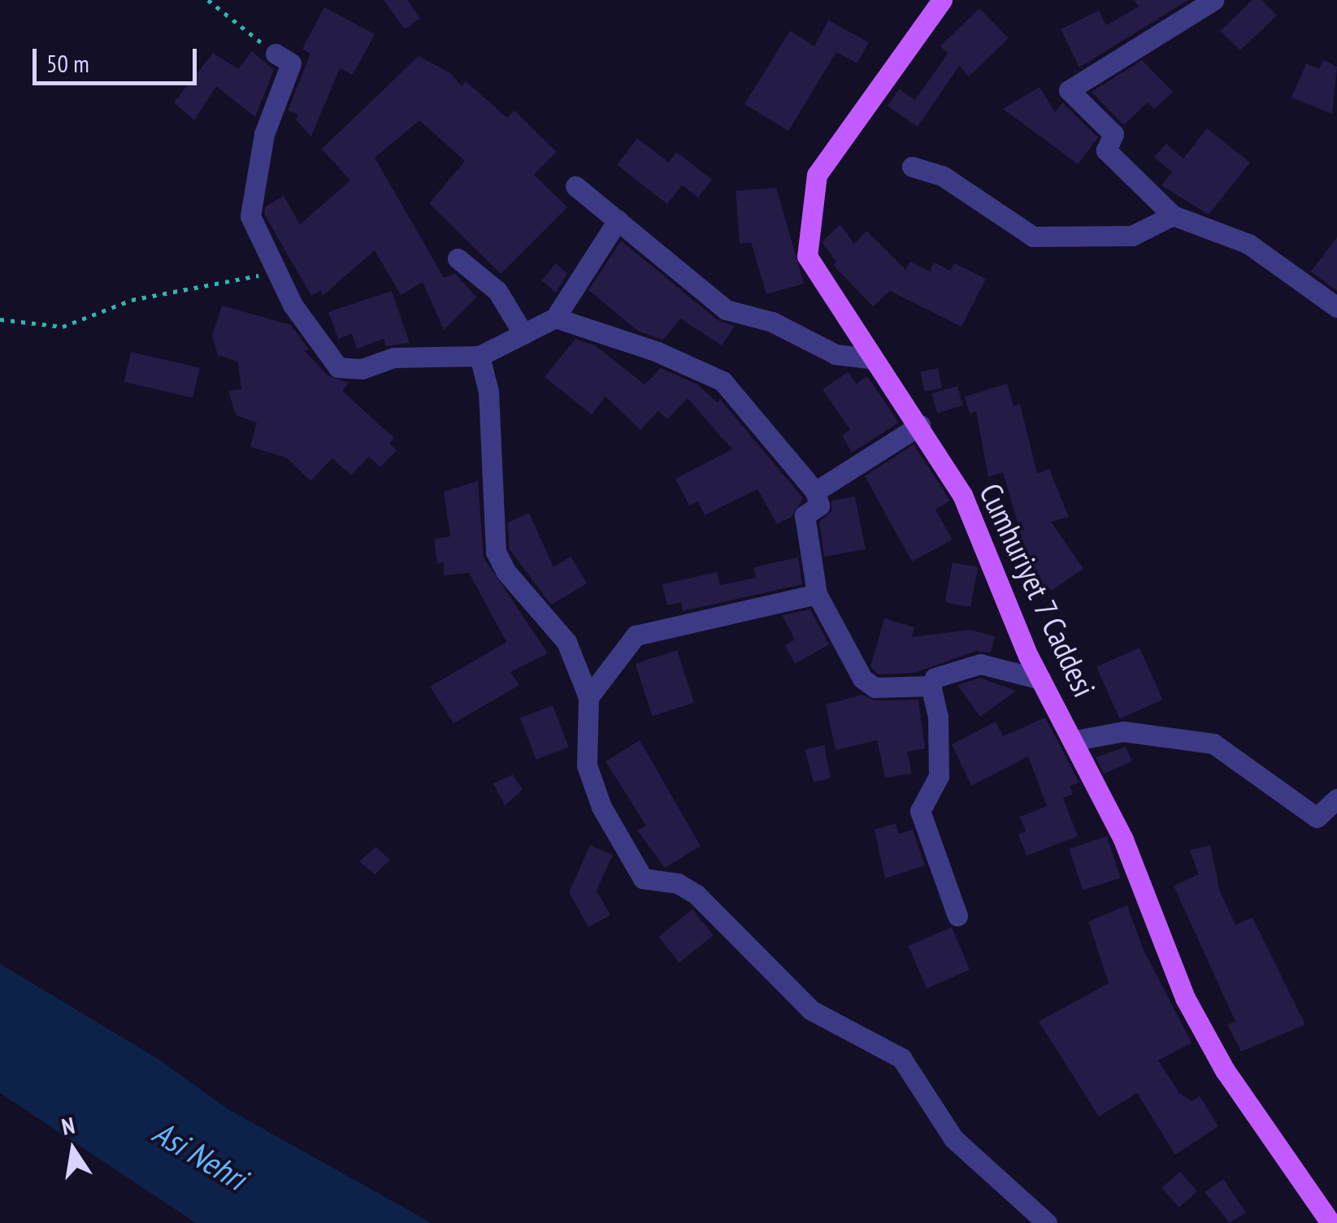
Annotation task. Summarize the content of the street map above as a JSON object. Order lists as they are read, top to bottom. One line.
{"streets":{"main road":["Cumhuriyet 7 Caddesi"]},"water":["Asi Nehri"],"scale_bar":"50 m","north":"top"}
